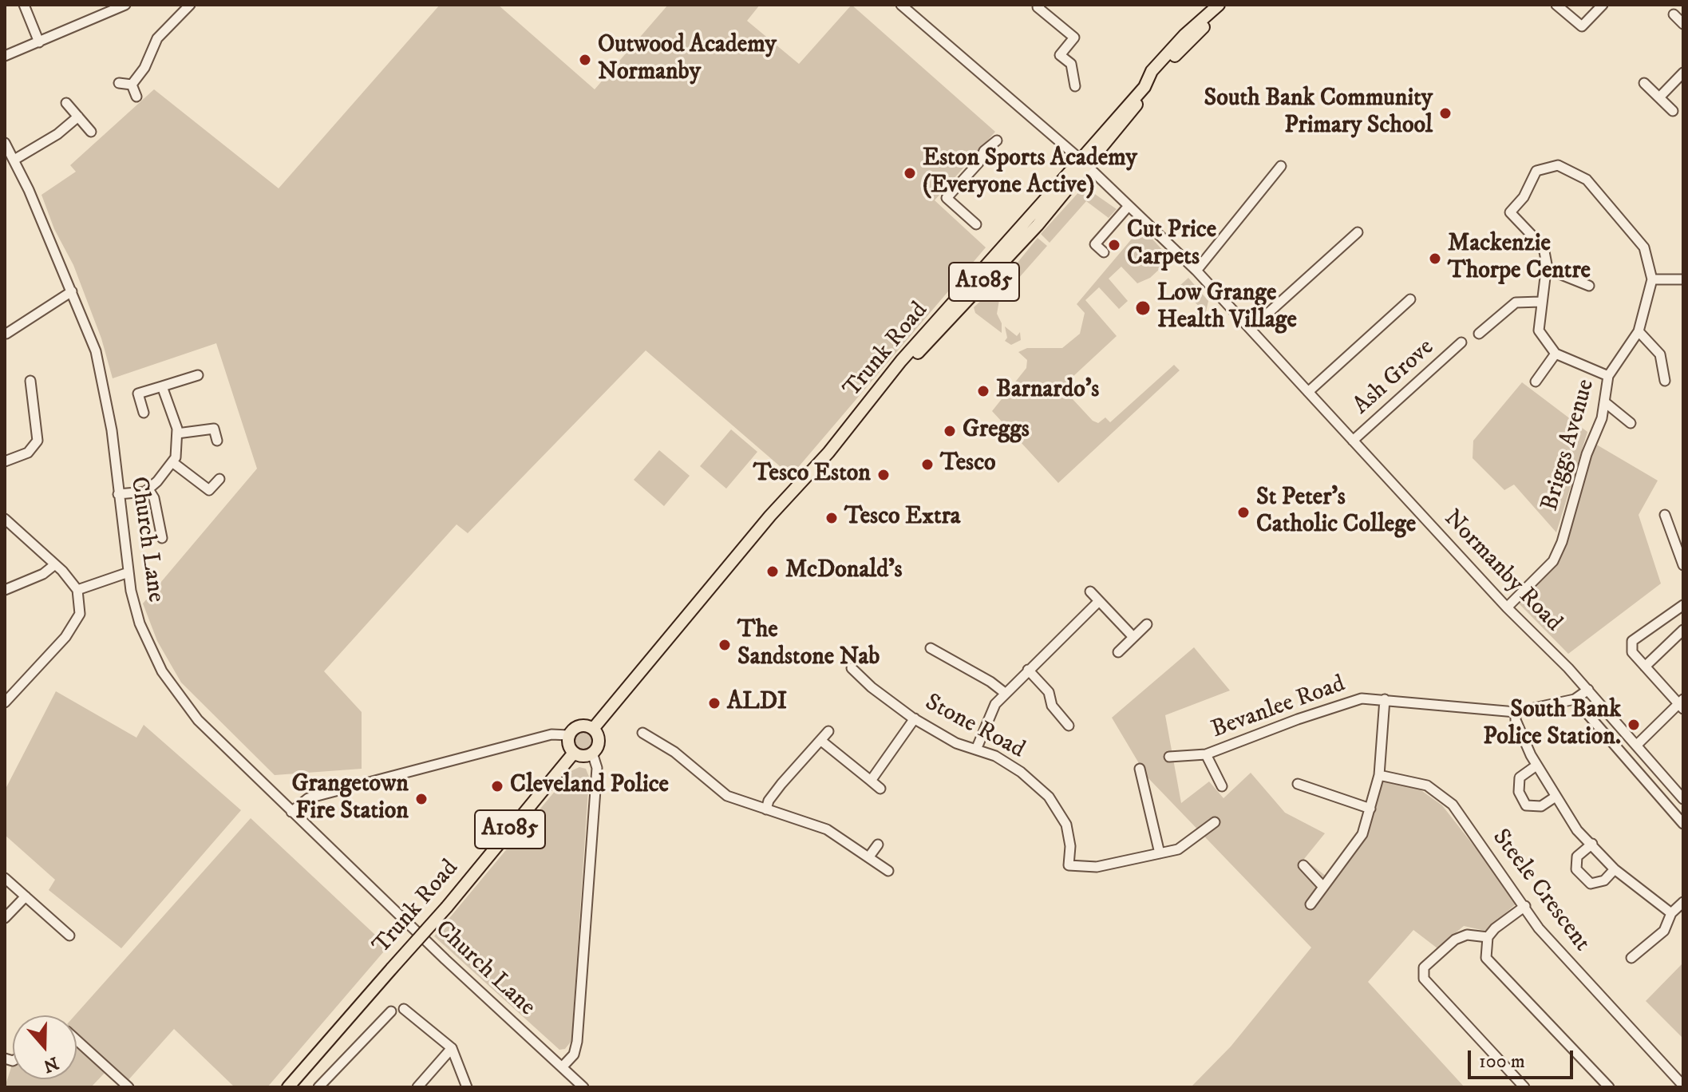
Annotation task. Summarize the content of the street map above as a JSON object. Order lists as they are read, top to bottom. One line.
{"streets":{"main road":["A1085","Trunk Road"],"street":["Ash Grove","Briggs Avenue","Church Lane","Normanby Road","Bevanlee Road","Stone Road","Steele Crescent"]},"crossings":[["A1085","Trunk Road"],["A1085","Normanby Road"],["Trunk Road","Normanby Road"],["Ash Grove","Normanby Road"],["Briggs Avenue","Normanby Road"],["Normanby Road","Bevanlee Road"]],"places":["Outwood Academy Normanby","South Bank Community Primary School","Eston Sports Academy (Everyone Active)","Cut Price Carpets","Mackenzie Thorpe Centre","Low Grange Health Village","Barnardo's","Greggs","Tesco","Tesco Eston","St Peter's Catholic College","Tesco Extra","McDonald's","The Sandstone Nab","ALDI","South Bank Police Station.","Cleveland Police","Grangetown Fire Station"],"scale_bar":"100 m","north":"bottom"}
